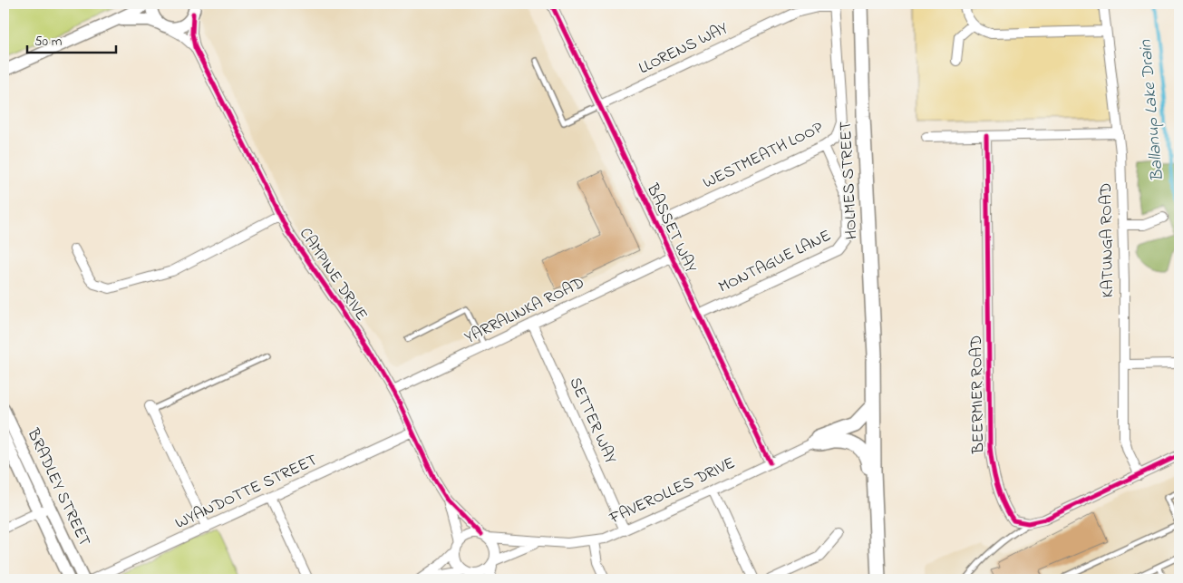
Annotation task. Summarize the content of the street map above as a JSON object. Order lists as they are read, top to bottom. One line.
{"streets":{"main road":["HOLMES STREET"],"street":["LLORENS WAY","WESTMEATH LOOP","BASSET WAY","KATUNGA ROAD","MONTAGUE LANE","CAMPINE DRIVE","YARRALINKA ROAD","BEERMIER ROAD","SETTER WAY","BRADLEY STREET","FAVEROLLES DRIVE","WYANDOTTE STREET"]},"crossings":[["LLORENS WAY","WESTMEATH LOOP"],["LLORENS WAY","BASSET WAY"],["WESTMEATH LOOP","BASSET WAY"],["WESTMEATH LOOP","MONTAGUE LANE"],["BASSET WAY","MONTAGUE LANE"],["BASSET WAY","YARRALINKA ROAD"],["BASSET WAY","FAVEROLLES DRIVE"],["CAMPINE DRIVE","YARRALINKA ROAD"],["CAMPINE DRIVE","FAVEROLLES DRIVE"],["CAMPINE DRIVE","WYANDOTTE STREET"],["YARRALINKA ROAD","SETTER WAY"],["SETTER WAY","FAVEROLLES DRIVE"]],"water":["Ballanup Lake Drain"],"scale_bar":"50 m"}
